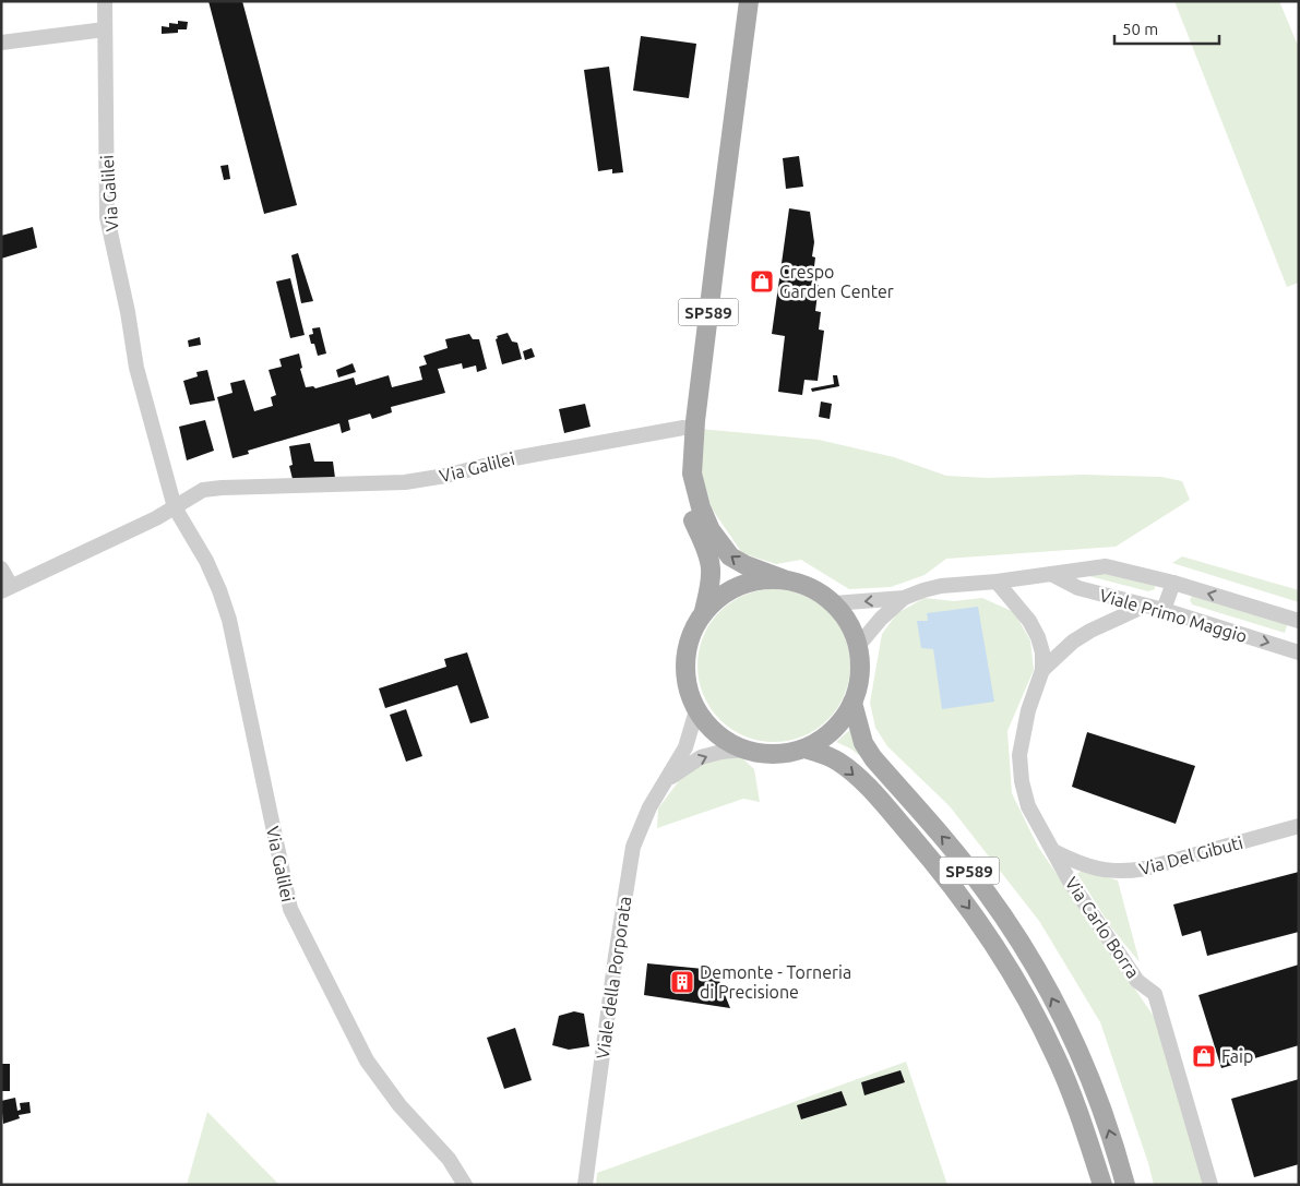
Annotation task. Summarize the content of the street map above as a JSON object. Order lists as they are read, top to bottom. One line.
{"streets":{"main road":["SP589"],"street":["Via Galilei","Viale Primo Maggio","Via Del Gibuti","Via Carlo Borra","Viale della Porporata"]},"crossings":[["Via Galilei","SP589"],["SP589","Viale della Porporata"],["Viale Primo Maggio","Via Carlo Borra"],["Via Del Gibuti","Via Carlo Borra"]],"places":{"shop":["Crespo Garden Center","Faip"],"building":["Demonte - Torneria di Precisione"]},"scale_bar":"50 m"}
